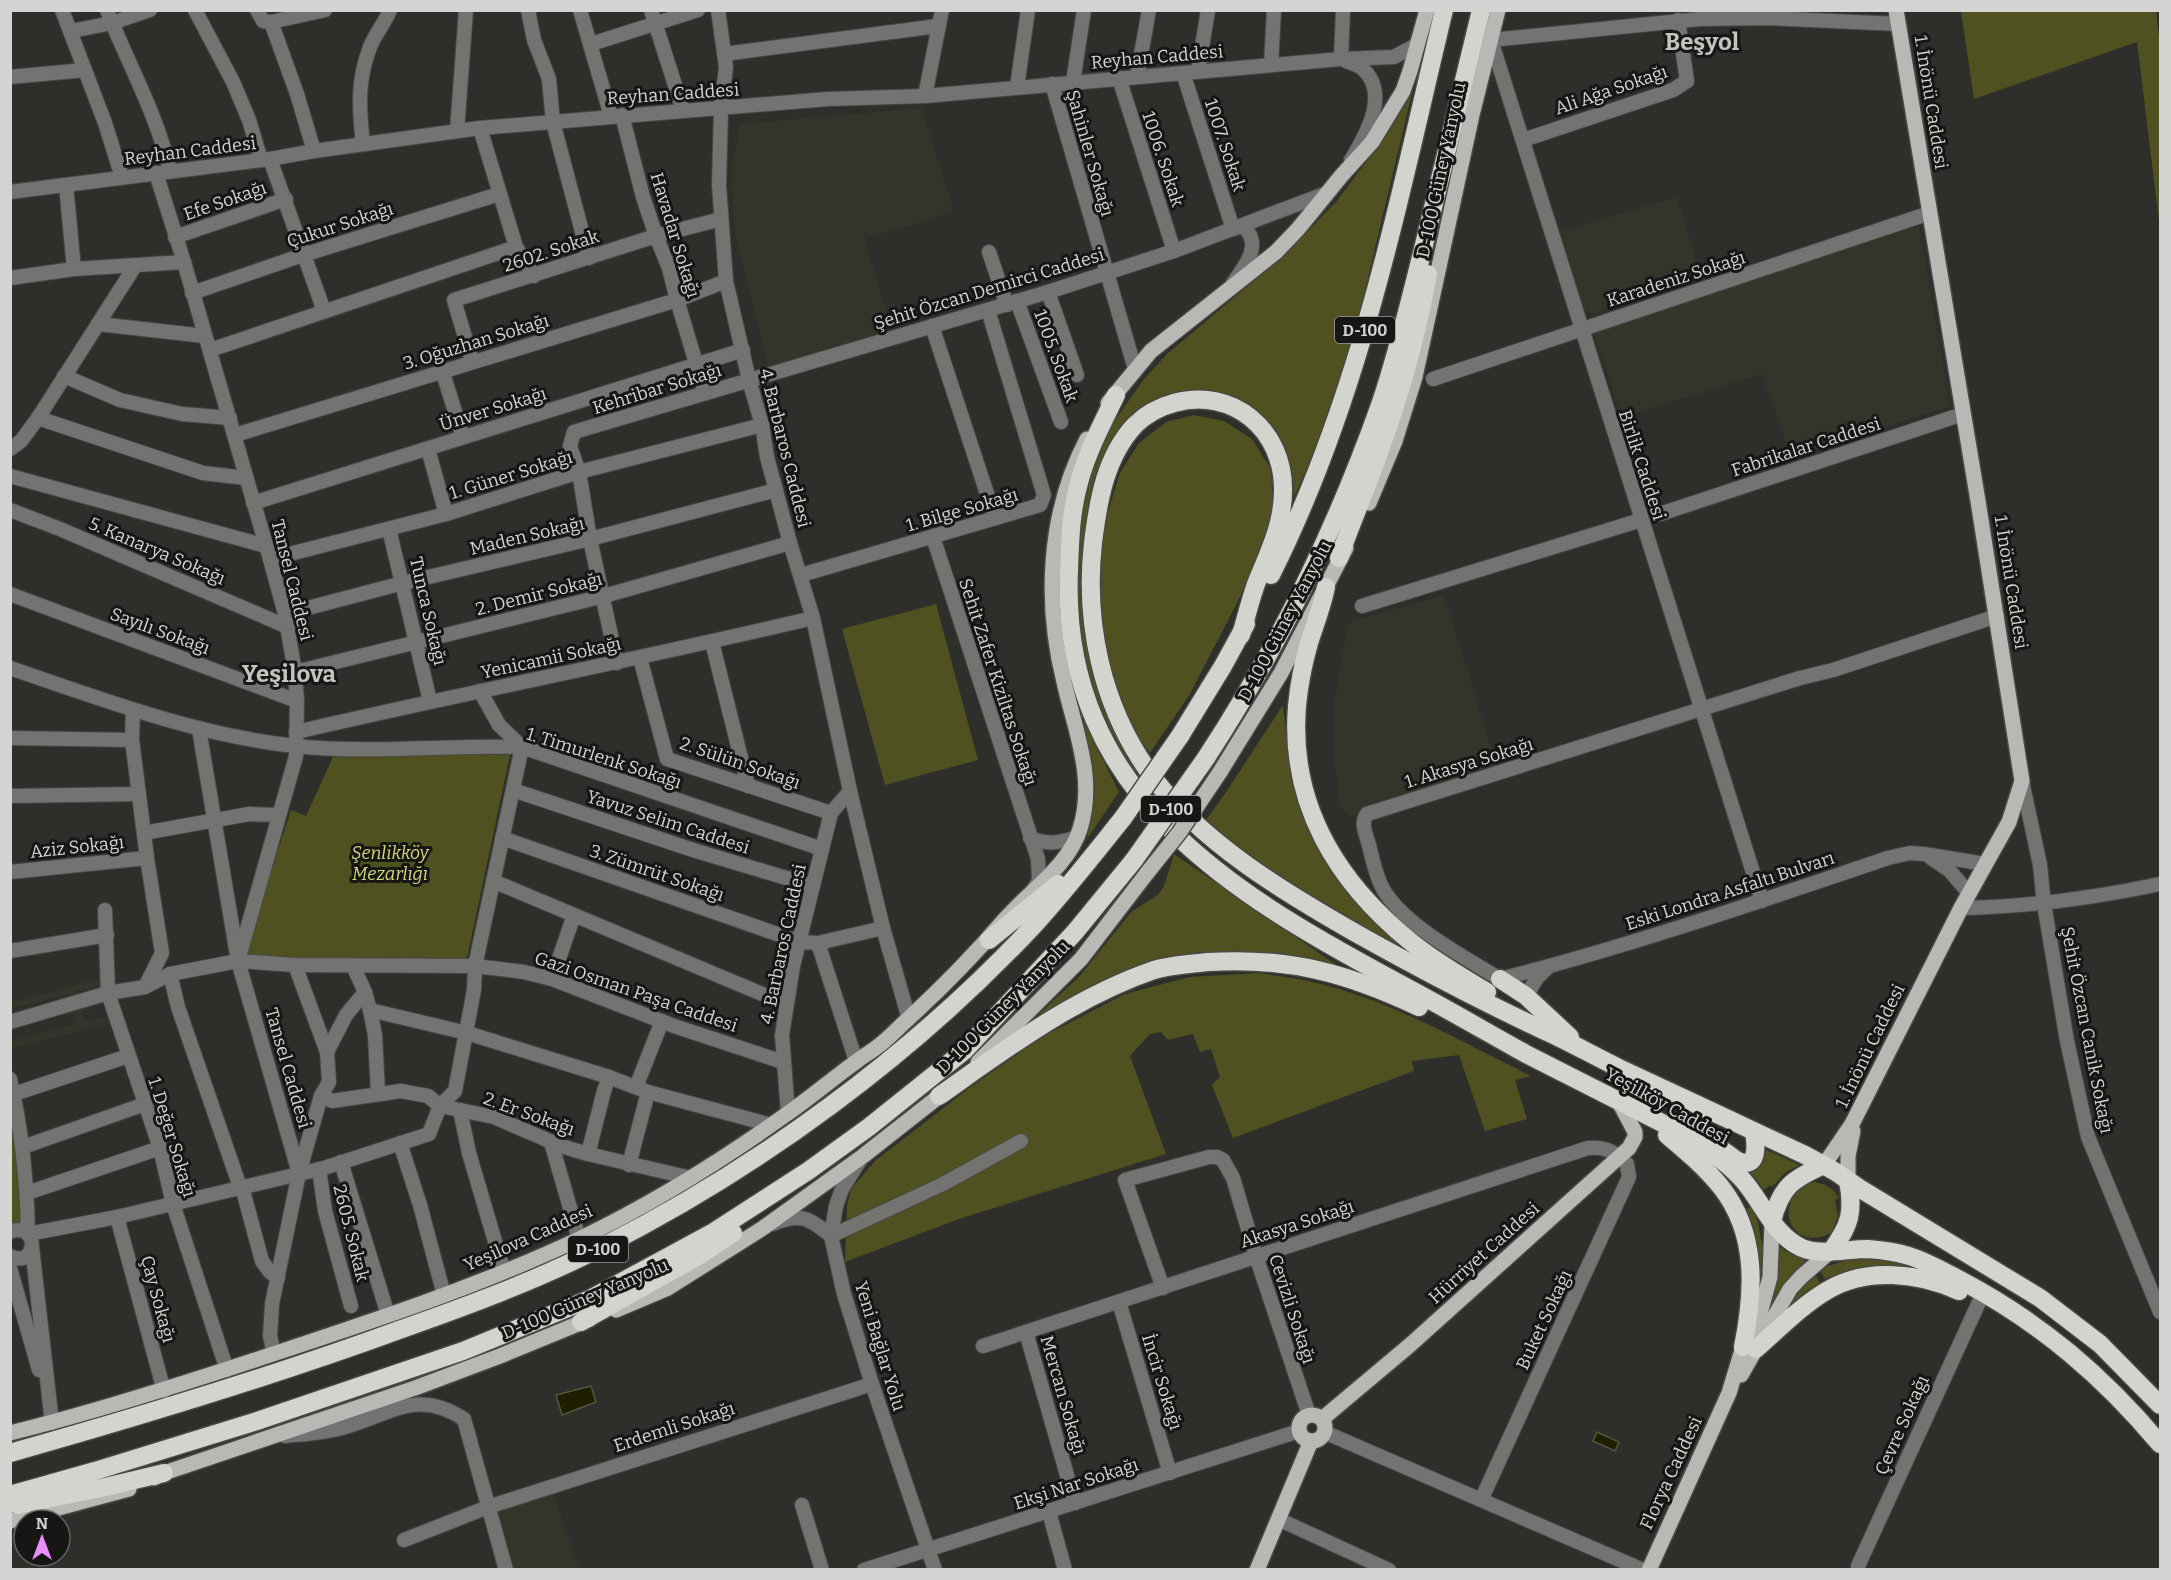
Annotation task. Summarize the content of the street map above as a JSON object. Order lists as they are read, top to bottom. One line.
{"streets":{"highway":["D-100","Yeşilköy Caddesi"],"main road":["1. İnönü Caddesi","D-100 Güney Yanyolu","Yeşilova Caddesi","Hürriyet Caddesi","Florya Caddesi"],"street":["Reyhan Caddesi","Ali Ağa Sokağı","1007. Sokak","Şahinler Sokağı","1006. Sokak","Efe Sokağı","Çukur Sokağı","Havadar Sokağı","2602. Sokak","Karadeniz Sokağı","Şehit Özcan Demirci Caddesi","3. Oğuzhan Sokağı","1005. Sokak","Kehribar Sokağı","Ünver Sokağı","Fabrikalar Caddesi","4. Barbaros Caddesi","Birlik Caddesi","1. Güner Sokağı","1. Bilge Sokağı","Maden Sokağı","5. Kanarya Sokağı","Tansel Caddesi","2. Demir Sokağı","Tunca Sokağı","Sayılı Sokağı","Yenicamii Sokağı","Sehit Zafer Kiziltas Sokağı","1. Timurlenk Sokağı","2. Sülün Sokağı","1. Akasya Sokağı","Yavuz Selim Caddesi","Aziz Sokağı","3. Zümrüt Sokağı","Eski Londra Asfaltı Bulvarı","Gazi Osman Paşa Caddesi","Şehit Özcan Canik Sokağı","2. Er Sokağı","1. Değer Sokağı","Akasya Sokağı","2605. Sokak","Çay Sokağı","Cevizli Sokağı","Buket Sokağı","Yeni Bağlar Yolu","İncir Sokağı","Mercan Sokağı","Çevre Sokağı","Erdemli Sokağı","Ekşi Nar Sokağı"]},"crossings":[["Reyhan Caddesi","1007. Sokak"],["Reyhan Caddesi","Şahinler Sokağı"],["Reyhan Caddesi","1006. Sokak"],["Reyhan Caddesi","Havadar Sokağı"],["Reyhan Caddesi","4. Barbaros Caddesi"],["Reyhan Caddesi","Tansel Caddesi"],["Ali Ağa Sokağı","Birlik Caddesi"],["1. İnönü Caddesi","Karadeniz Sokağı"],["1. İnönü Caddesi","Fabrikalar Caddesi"],["1. İnönü Caddesi","1. Akasya Sokağı"],["1. İnönü Caddesi","Eski Londra Asfaltı Bulvarı"],["1. İnönü Caddesi","Şehit Özcan Canik Sokağı"],["1007. Sokak","Şehit Özcan Demirci Caddesi"],["Şahinler Sokağı","Şehit Özcan Demirci Caddesi"],["1006. Sokak","Şehit Özcan Demirci Caddesi"],["D-100 Güney Yanyolu","Birlik Caddesi"],["D-100 Güney Yanyolu","Yeni Bağlar Yolu"],["Efe Sokağı","Tansel Caddesi"],["Çukur Sokağı","Tansel Caddesi"],["Havadar Sokağı","2602. Sokak"],["Havadar Sokağı","3. Oğuzhan Sokağı"],["Havadar Sokağı","Kehribar Sokağı"],["Havadar Sokağı","Ünver Sokağı"],["2602. Sokak","3. Oğuzhan Sokağı"],["2602. Sokak","4. Barbaros Caddesi"],["Karadeniz Sokağı","Birlik Caddesi"],["Şehit Özcan Demirci Caddesi","1005. Sokak"],["Şehit Özcan Demirci Caddesi","Kehribar Sokağı"],["Şehit Özcan Demirci Caddesi","4. Barbaros Caddesi"],["Şehit Özcan Demirci Caddesi","1. Bilge Sokağı"],["3. Oğuzhan Sokağı","4. Barbaros Caddesi"],["3. Oğuzhan Sokağı","Tansel Caddesi"],["Kehribar Sokağı","4. Barbaros Caddesi"],["Kehribar Sokağı","1. Güner Sokağı"],["Ünver Sokağı","4. Barbaros Caddesi"],["Ünver Sokağı","Tansel Caddesi"],["4. Barbaros Caddesi","1. Güner Sokağı"],["4. Barbaros Caddesi","1. Bilge Sokağı"],["4. Barbaros Caddesi","Maden Sokağı"],["4. Barbaros Caddesi","2. Demir Sokağı"],["4. Barbaros Caddesi","Yenicamii Sokağı"],["4. Barbaros Caddesi","1. Timurlenk Sokağı"],["4. Barbaros Caddesi","2. Sülün Sokağı"],["4. Barbaros Caddesi","Yavuz Selim Caddesi"],["4. Barbaros Caddesi","3. Zümrüt Sokağı"],["4. Barbaros Caddesi","Gazi Osman Paşa Caddesi"],["4. Barbaros Caddesi","Yeşilova Caddesi"],["Birlik Caddesi","1. Akasya Sokağı"],["Birlik Caddesi","Eski Londra Asfaltı Bulvarı"],["1. Güner Sokağı","Tansel Caddesi"],["1. Güner Sokağı","Tunca Sokağı"],["1. Bilge Sokağı","Sehit Zafer Kiziltas Sokağı"],["Maden Sokağı","5. Kanarya Sokağı"],["Maden Sokağı","Tansel Caddesi"],["Maden Sokağı","Tunca Sokağı"],["5. Kanarya Sokağı","Tansel Caddesi"],["Tansel Caddesi","2. Demir Sokağı"],["Tansel Caddesi","Sayılı Sokağı"],["Tansel Caddesi","Yenicamii Sokağı"],["Tansel Caddesi","1. Timurlenk Sokağı"],["Tansel Caddesi","Gazi Osman Paşa Caddesi"],["2. Demir Sokağı","Tunca Sokağı"],["Tunca Sokağı","Yenicamii Sokağı"],["Yenicamii Sokağı","1. Timurlenk Sokağı"],["Yenicamii Sokağı","2. Sülün Sokağı"],["Sehit Zafer Kiziltas Sokağı","Yeşilova Caddesi"],["1. Akasya Sokağı","Eski Londra Asfaltı Bulvarı"],["Yeşilköy Caddesi","Hürriyet Caddesi"],["Yeşilköy Caddesi","Florya Caddesi"],["2. Er Sokağı","Yeşilova Caddesi"],["1. Değer Sokağı","Yeşilova Caddesi"],["Akasya Sokağı","Hürriyet Caddesi"],["Akasya Sokağı","Cevizli Sokağı"],["Akasya Sokağı","Buket Sokağı"],["Akasya Sokağı","İncir Sokağı"],["Akasya Sokağı","Mercan Sokağı"],["Yeşilova Caddesi","Çay Sokağı"],["Hürriyet Caddesi","Cevizli Sokağı"],["Hürriyet Caddesi","Buket Sokağı"],["Hürriyet Caddesi","Ekşi Nar Sokağı"],["Cevizli Sokağı","Ekşi Nar Sokağı"],["Yeni Bağlar Yolu","Erdemli Sokağı"],["Yeni Bağlar Yolu","Ekşi Nar Sokağı"],["İncir Sokağı","Ekşi Nar Sokağı"],["Mercan Sokağı","Ekşi Nar Sokağı"]],"districts":["Beşyol","Yeşilova"],"parks":["Şenlikköy Mezarlığı"],"north":"top"}
